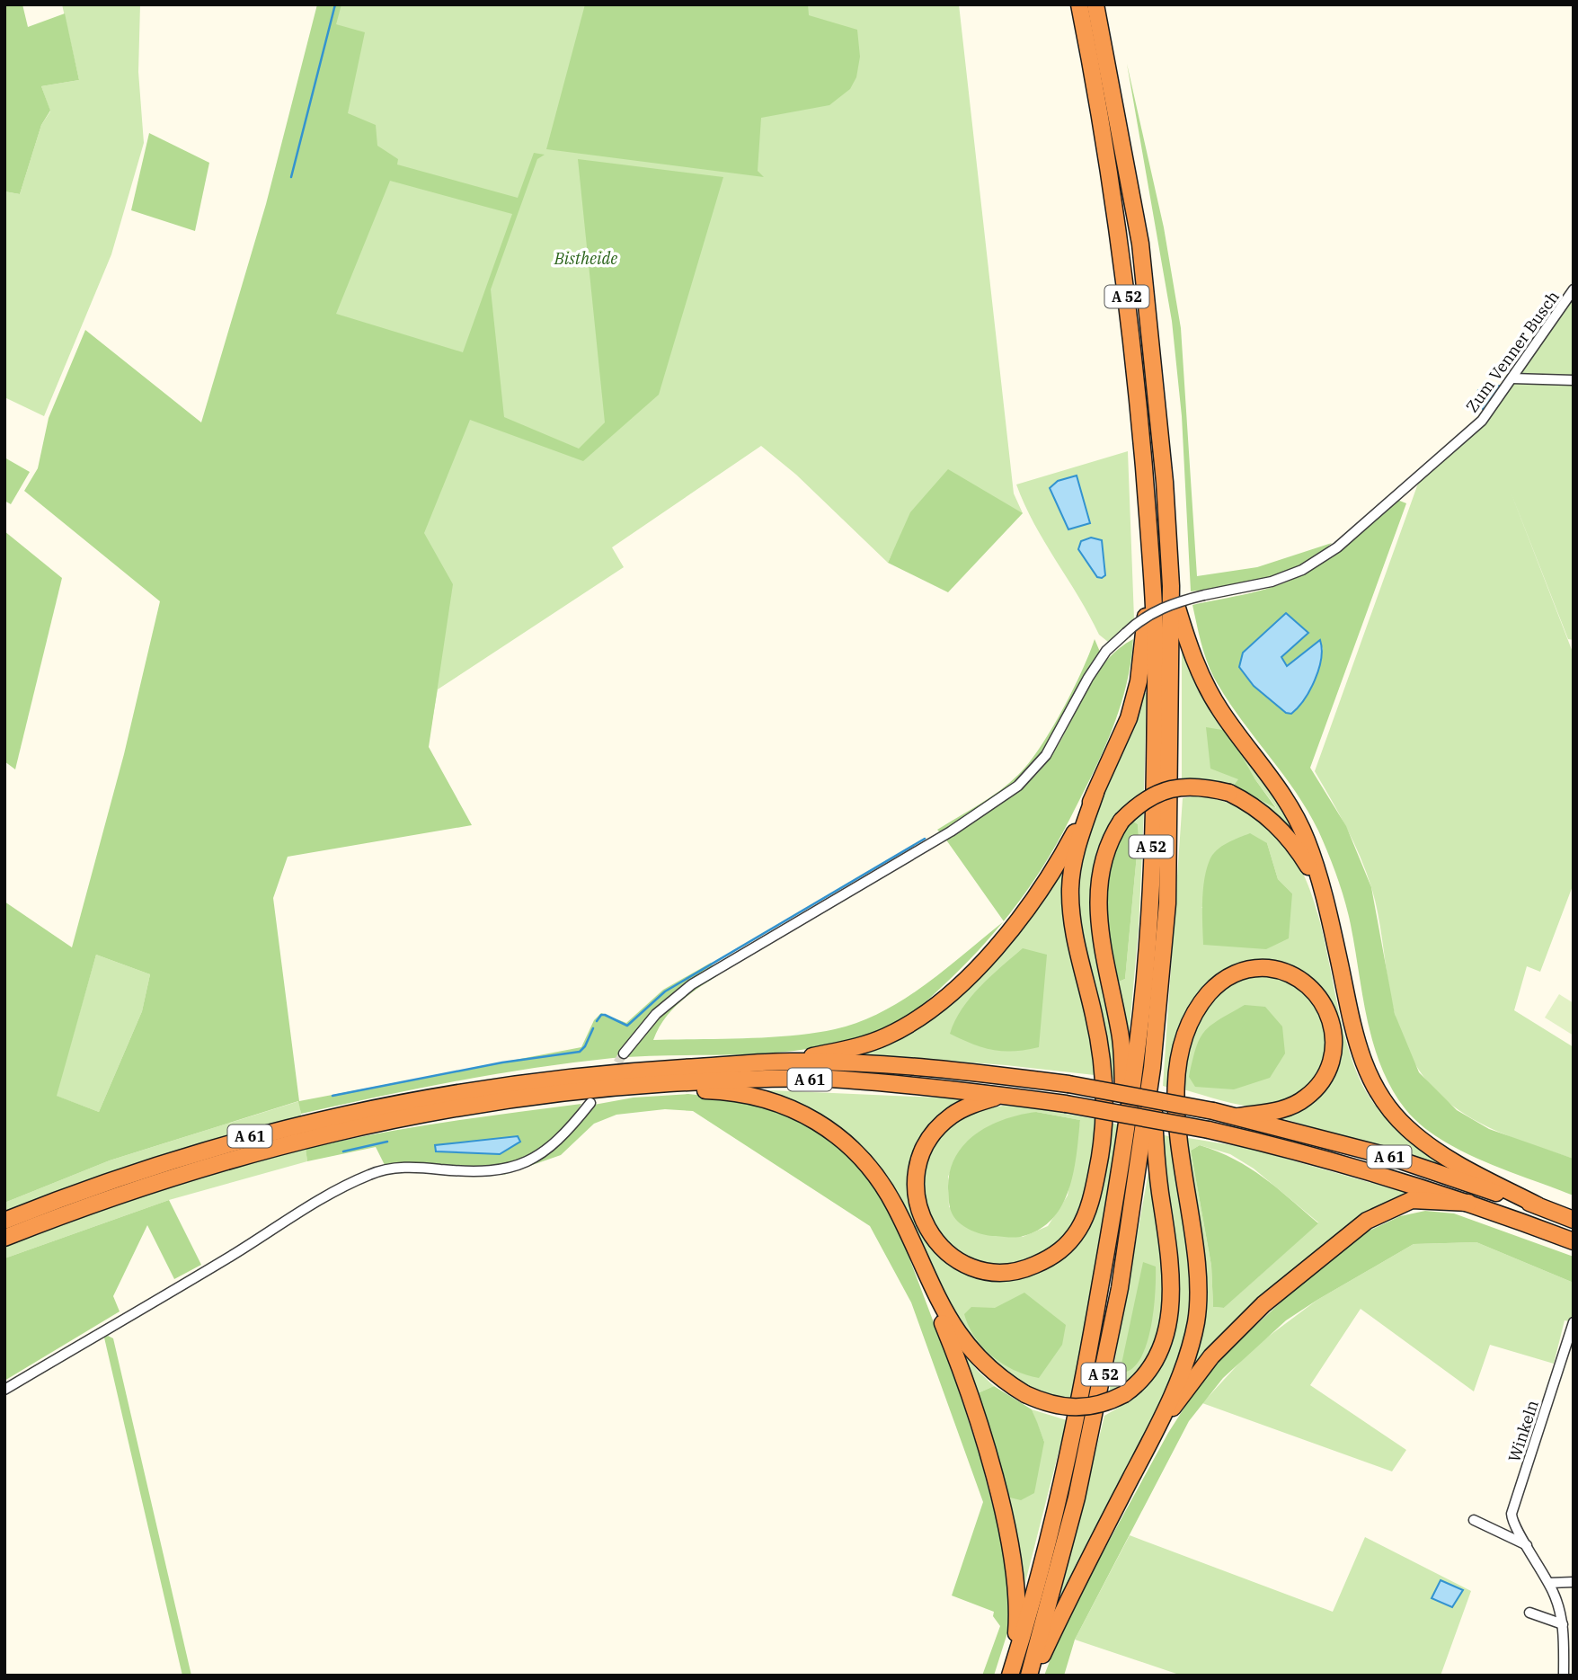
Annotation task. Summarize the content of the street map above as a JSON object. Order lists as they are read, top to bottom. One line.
{"streets":{"highway":["A 52","A 61"],"street":["Zum Venner Busch","Winkeln"]},"parks":["Bistheide"]}
